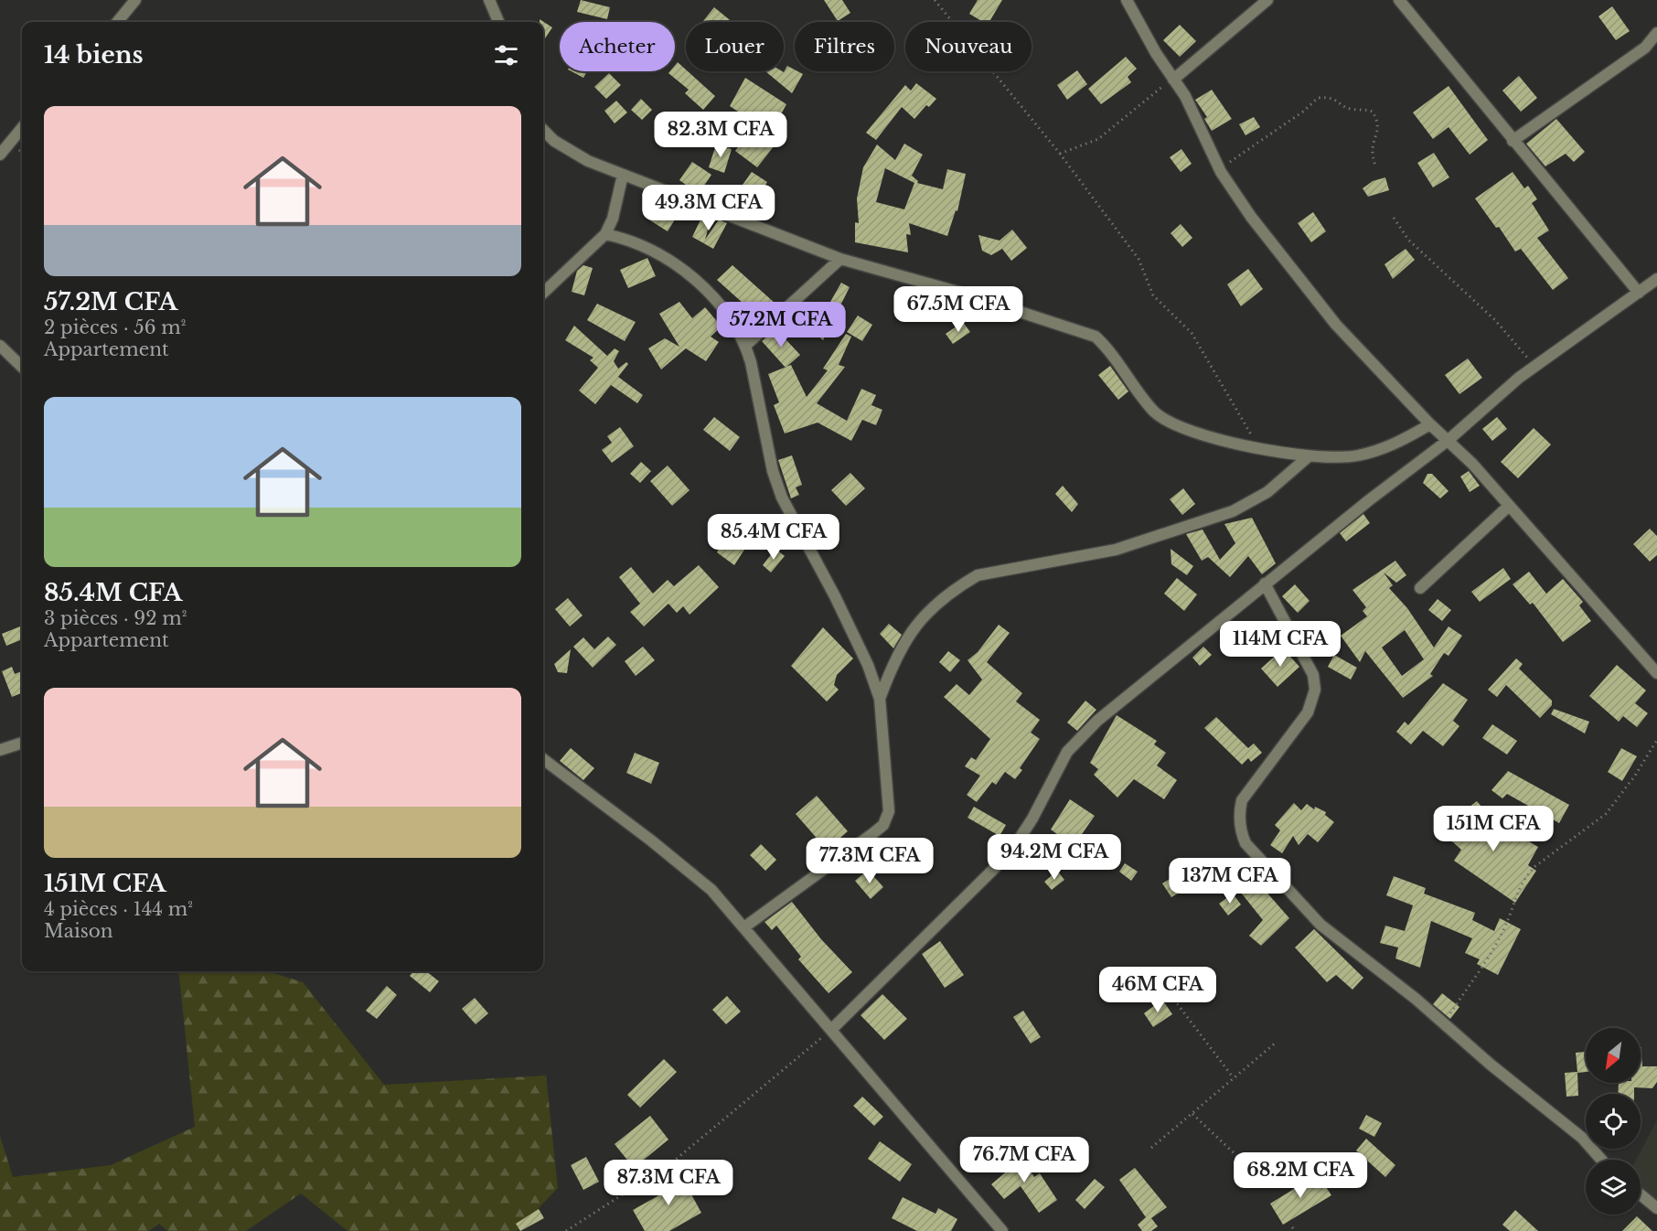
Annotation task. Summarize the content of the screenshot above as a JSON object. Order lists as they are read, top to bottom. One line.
{"north":"bottom left","page":{"chip":["Acheter","Louer","Filtres","Nouveau"],"heading":"14 biens","list":[{"name":"57.2M CFA","note":"2 pièces · 56 m² · Appartement"},{"name":"85.4M CFA","note":"3 pièces · 92 m² · Appartement"},{"name":"151M CFA","note":"4 pièces · 144 m² · Maison"}],"price":["82.3M CFA","49.3M CFA","67.5M CFA","57.2M CFA","85.4M CFA","114M CFA","151M CFA","94.2M CFA","77.3M CFA","137M CFA","46M CFA","76.7M CFA","68.2M CFA","87.3M CFA"]}}
